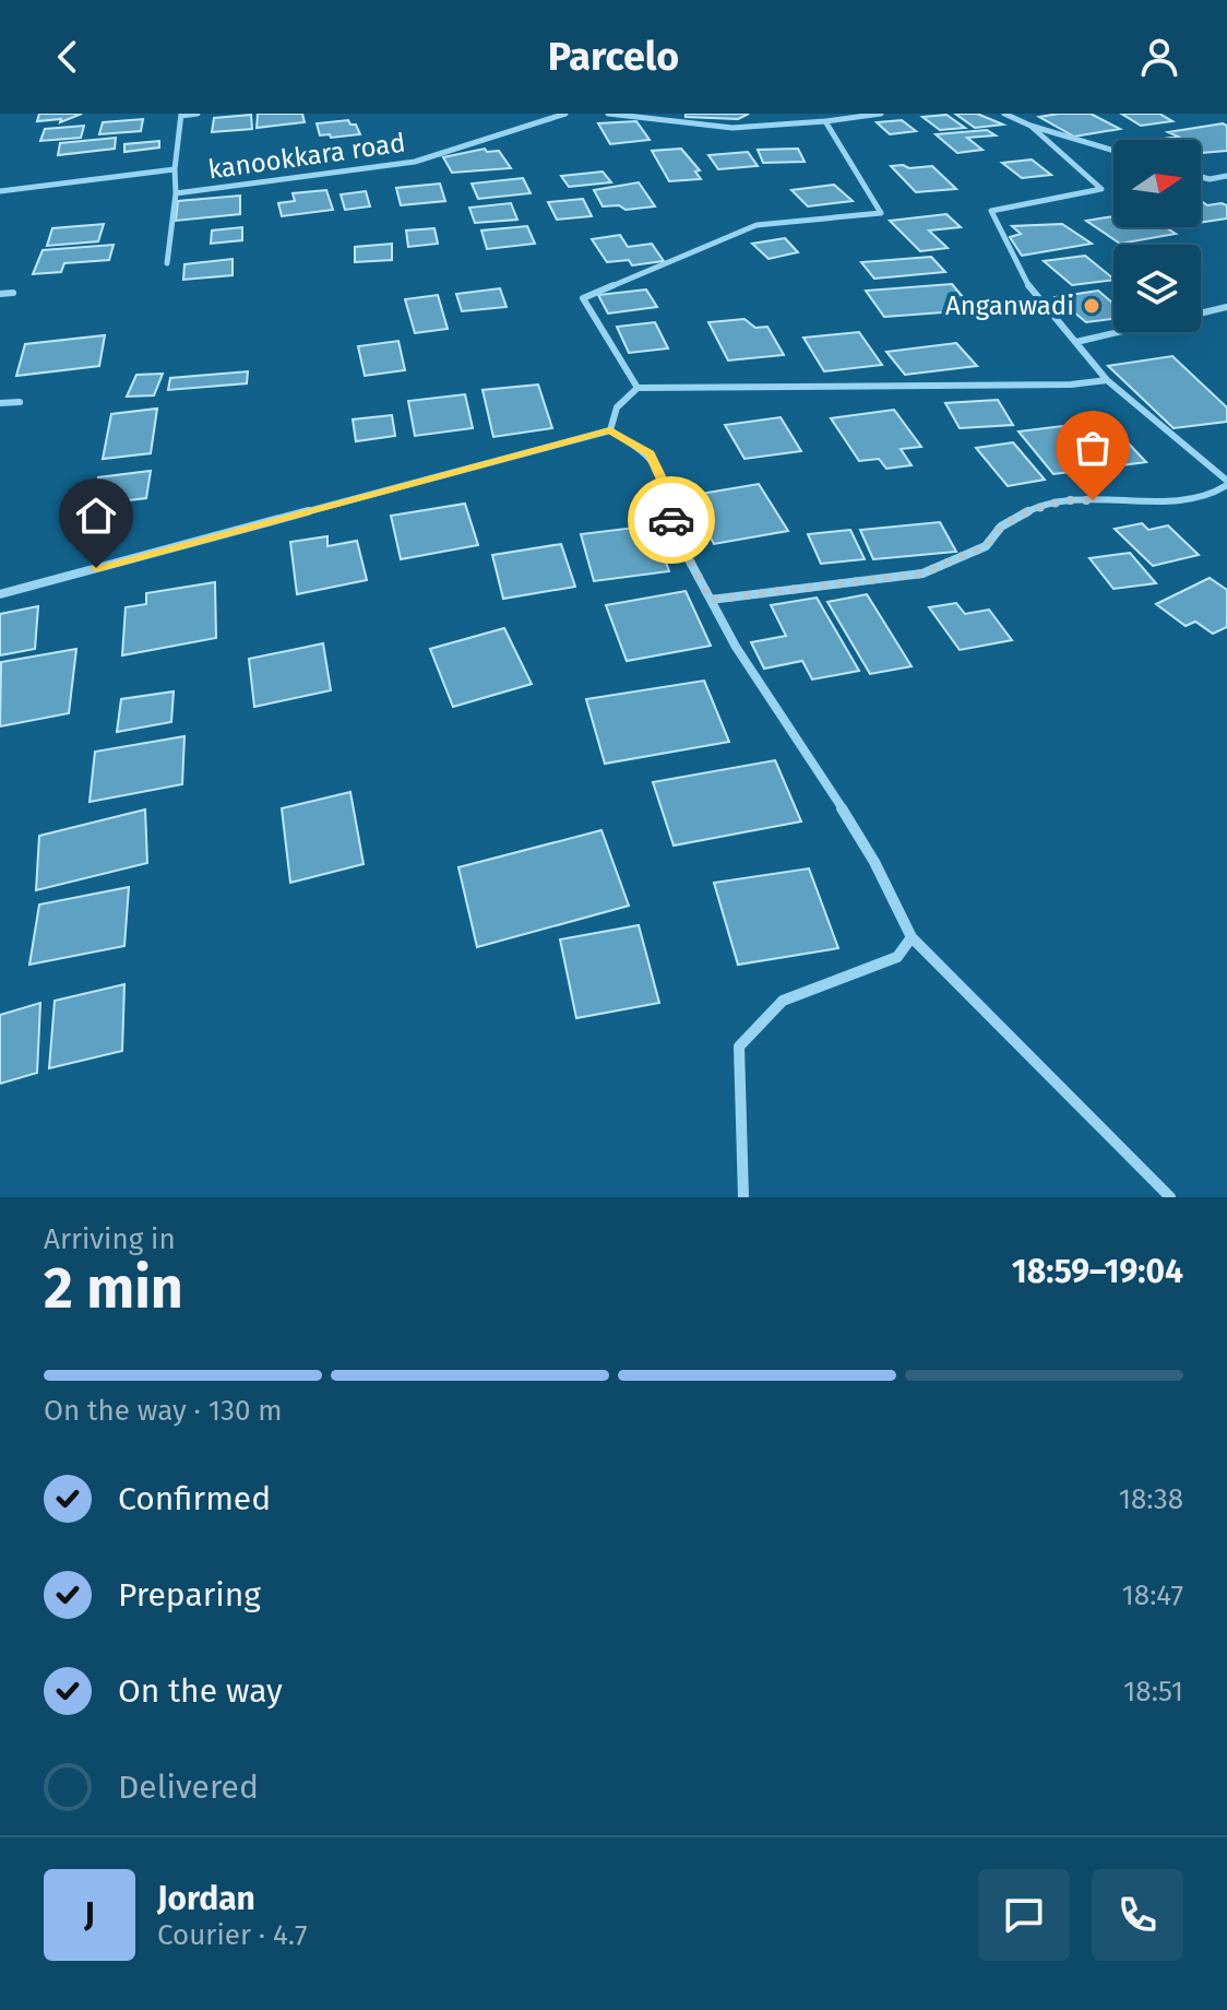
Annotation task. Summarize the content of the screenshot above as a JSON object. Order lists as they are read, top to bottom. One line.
{"streets":{"street":["kanookkara road"]},"places":["Anganwadi"],"north":"right","page":{"header":"Parcelo","heading":["2 min","Arriving in","18:59–19:04"],"panel":["Jordan","Courier · 4.7"],"bar":"On the way · 130 m","list":[["Confirmed","18:38"],["Preparing","18:47"],["On the way","18:51"],"Delivered"],"round":"J"}}
